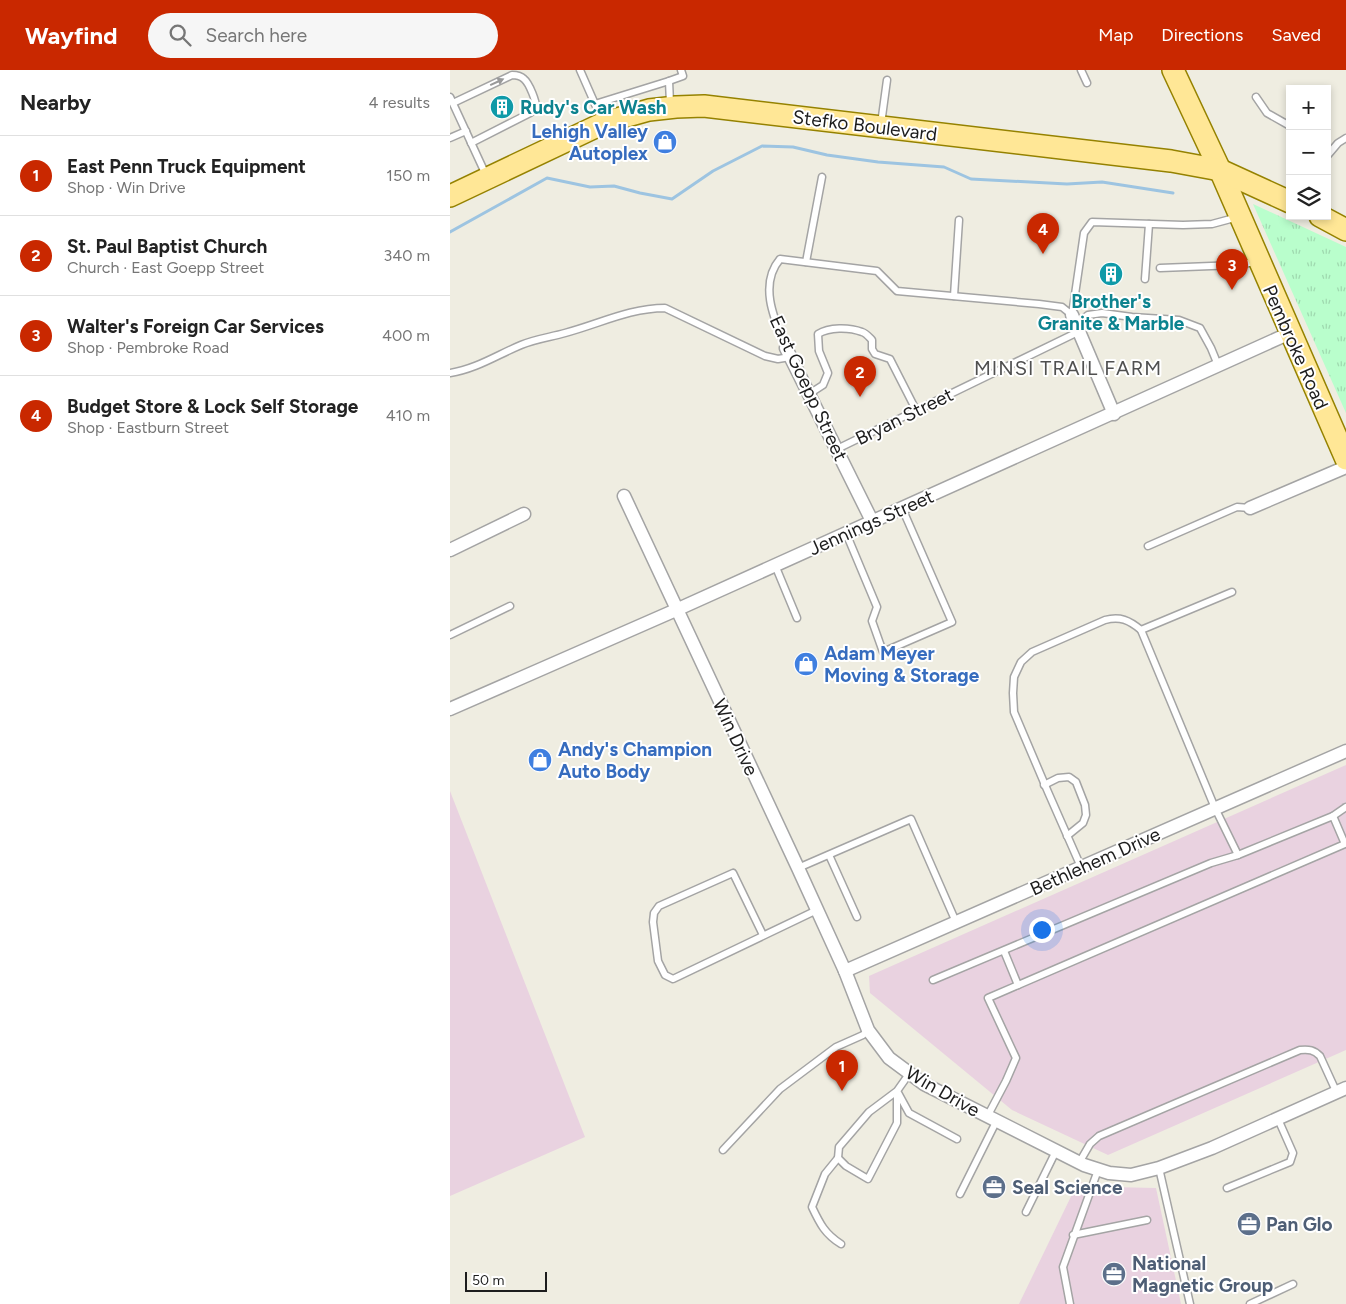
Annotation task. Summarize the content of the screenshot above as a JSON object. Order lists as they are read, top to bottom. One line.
{"streets":{"main road":["Stefko Boulevard","Pembroke Road"],"street":["East Goepp Street","Jennings Street","Win Drive","Bethlehem Drive"],"lane":["Bryan Street"]},"crossings":[["Stefko Boulevard","Pembroke Road"],["Pembroke Road","Jennings Street"],["East Goepp Street","Bryan Street"],["East Goepp Street","Jennings Street"],["Bryan Street","Jennings Street"],["Jennings Street","Win Drive"],["Win Drive","Bethlehem Drive"]],"districts":["MINSI TRAIL FARM"],"places":{"building":["Rudy's Car Wash","Brother's Granite & Marble"],"shop":["Lehigh Valley Autoplex","Adam Meyer Moving & Storage","Andy's Champion Auto Body"],"office":["Seal Science","Pan Glo","National Magnetic Group"]},"scale_bar":"50 m","page":{"header":"Wayfind","search":"Search here","nav":["Map","Directions","Saved"],"heading":["Nearby","4 results"],"map_buttons":["+","−"],"list":[{"mark":"1","name":"East Penn Truck Equipment","note":"Shop · Win Drive","value":"150 m"},{"mark":"2","name":"St. Paul Baptist Church","note":"Church · East Goepp Street","value":"340 m"},{"mark":"3","name":"Walter's Foreign Car Services","note":"Shop · Pembroke Road","value":"400 m"},{"mark":"4","name":"Budget Store & Lock Self Storage","note":"Shop · Eastburn Street","value":"410 m"}],"pins":["4","3","2","1"],"scale":"50 m"}}
